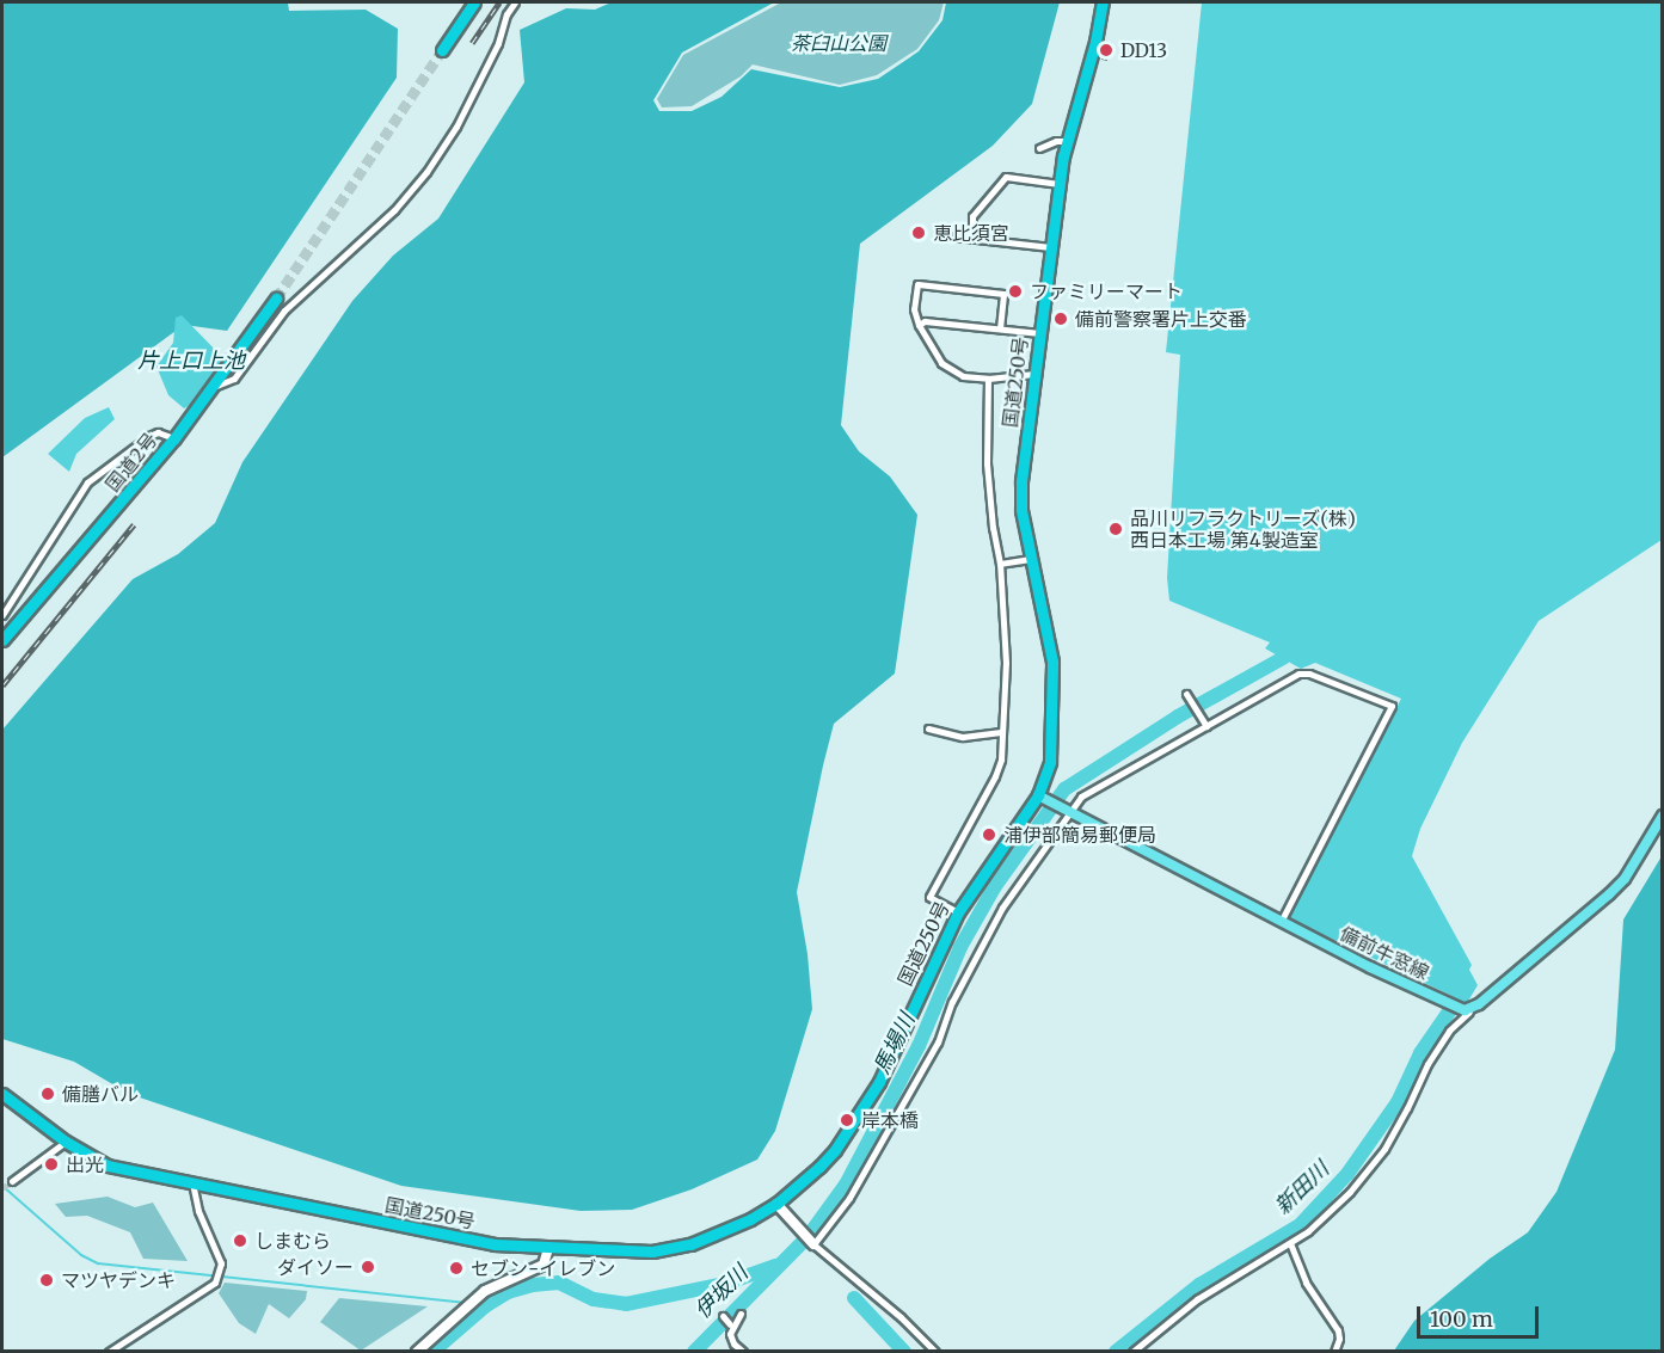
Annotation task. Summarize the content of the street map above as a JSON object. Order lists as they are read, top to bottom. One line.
{"streets":{"highway":["国道250号","国道2号"],"main road":["備前牛窓線"]},"crossings":[["国道250号","備前牛窓線"]],"water":["片上口上池","馬場川","新田川","伊坂川"],"parks":["茶臼山公園"],"places":["DD13","恵比須宮","ファミリーマート","備前警察署片上交番","品川リフラクトリーズ(株) 西日本工場 第4製造室","浦伊部簡易郵便局","備膳バル","岸本橋","出光","しまむら","ダイソー","セブン-イレブン","マツヤデンキ"],"scale_bar":"100 m"}
